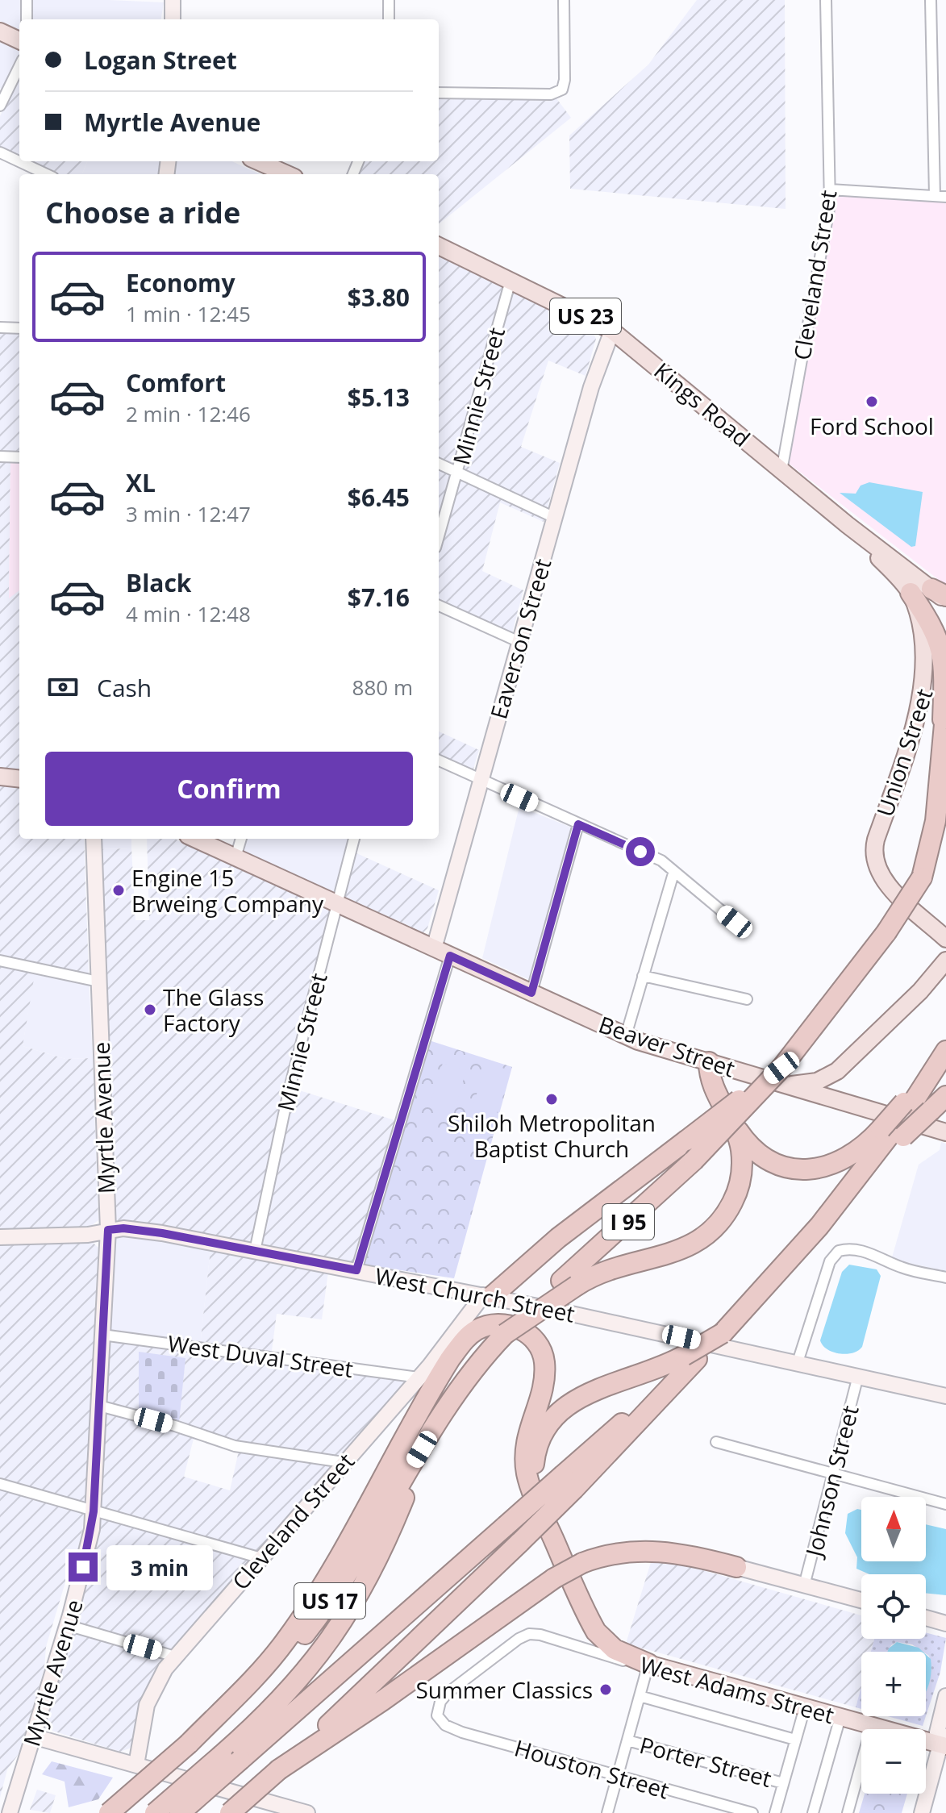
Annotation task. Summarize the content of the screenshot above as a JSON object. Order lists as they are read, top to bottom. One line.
{"streets":{"highway":["I 95","US 17"],"main road":["US 23","Kings Road","Union Street","Beaver Street","West Adams Street"],"street":["Cleveland Street","Minnie Street","Eaverson Street","Myrtle Avenue","West Church Street","West Duval Street","Johnson Street","Porter Street","Houston Street"]},"crossings":[["Cleveland Street","Kings Road"],["Cleveland Street","West Church Street"],["Cleveland Street","West Duval Street"],["Minnie Street","Kings Road"],["Minnie Street","Beaver Street"],["Minnie Street","West Church Street"],["Kings Road","Eaverson Street"],["Kings Road","Union Street"],["Eaverson Street","Beaver Street"],["Beaver Street","I 95"],["Myrtle Avenue","West Church Street"],["Myrtle Avenue","West Duval Street"],["West Church Street","Johnson Street"],["West Adams Street","Houston Street"]],"places":["Ford School","Engine 15 Brweing Company","The Glass Factory","Shiloh Metropolitan Baptist Church","Summer Classics"],"north":"top","page":{"banner":["Logan Street","Myrtle Avenue"],"heading":"Choose a ride","list":[{"name":"Economy","note":"1 min · 12:45","value":"$3.80"},{"name":"Comfort","note":"2 min · 12:46","value":"$5.13"},{"name":"XL","note":"3 min · 12:47","value":"$6.45"},{"name":"Black","note":"4 min · 12:48","value":"$7.16"}],"pay":["Cash","880 m"],"buttons":"Confirm","map_buttons":["+","−"],"bubble":"3 min"}}
